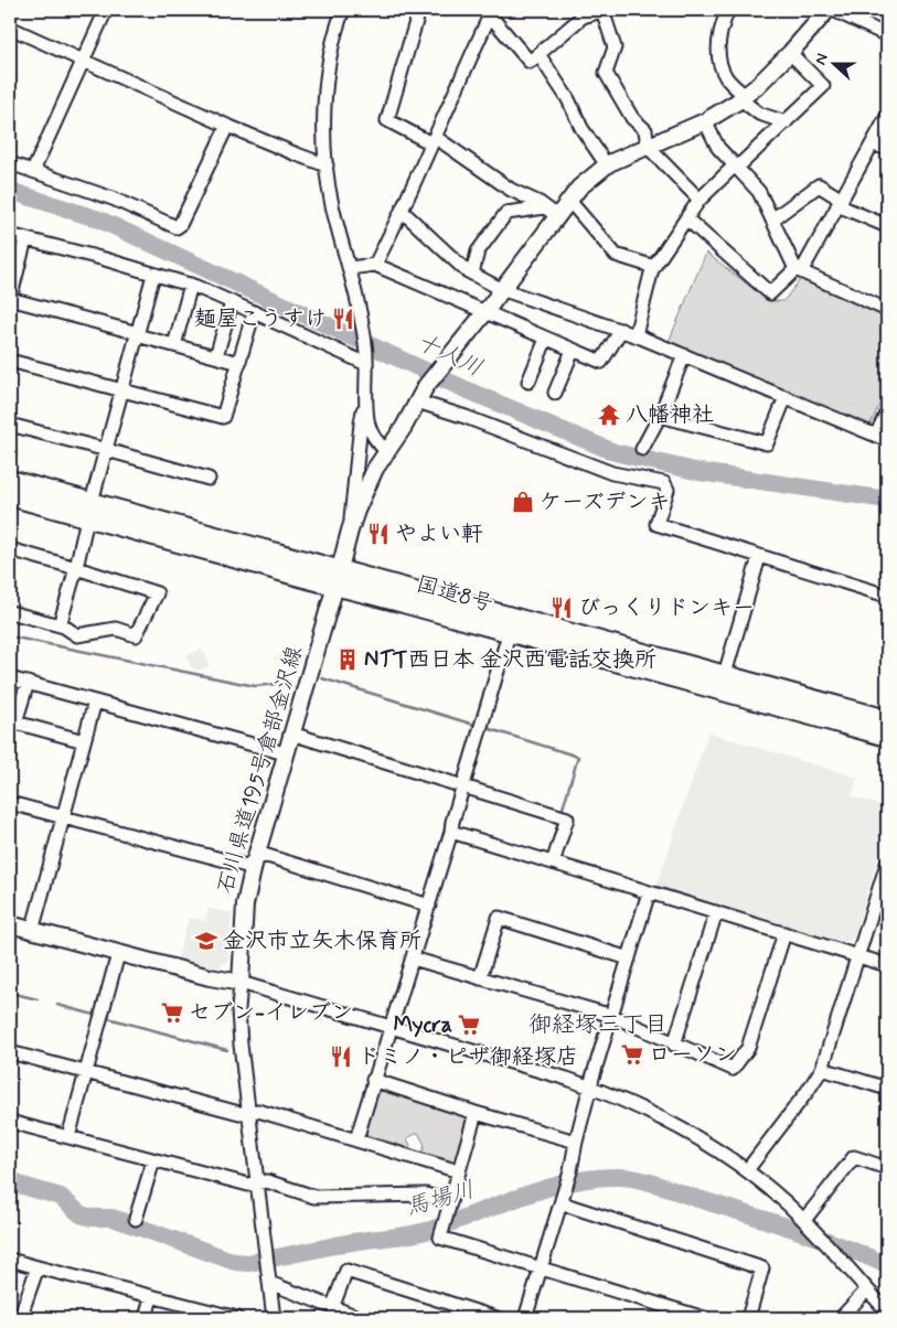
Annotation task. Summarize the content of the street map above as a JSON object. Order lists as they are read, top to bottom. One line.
{"streets":{"highway":["国道8号"],"main road":["石川県道195号倉部金沢線"]},"crossings":[["国道8号","石川県道195号倉部金沢線"]],"districts":["御経塚三丁目"],"water":["十人川","馬場川"],"places":{"restaurant":["麺屋こうすけ","やよい軒","びっくりドンキー","ドミノ・ピザ御経塚店"],"temple":["八幡神社"],"shop":["ケーズデンキ"],"building":["NTT西日本 金沢西電話交換所"],"school or university":["金沢市立矢木保育所"],"supermarket":["セブン-イレブン","Mycra","ローソン"]},"north":"left"}
